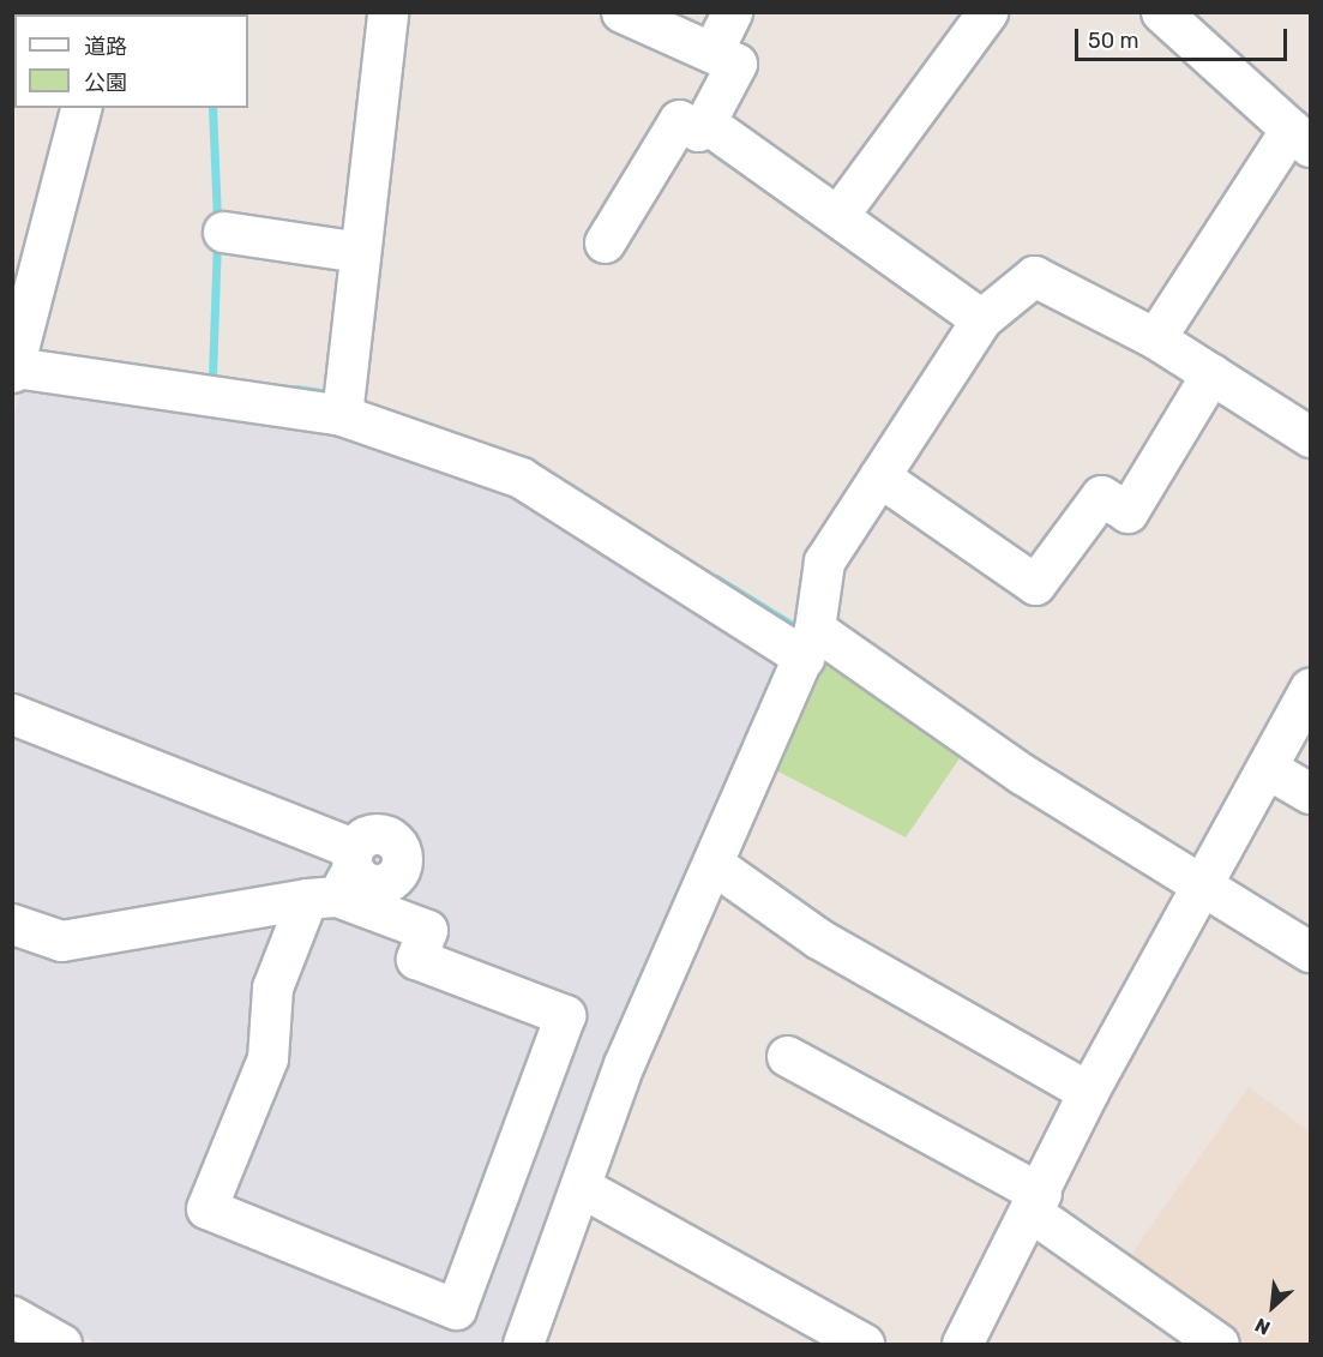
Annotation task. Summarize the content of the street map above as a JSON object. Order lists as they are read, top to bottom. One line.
{"legend":["道路","公園"],"scale_bar":"50 m","north":"bottom left"}
